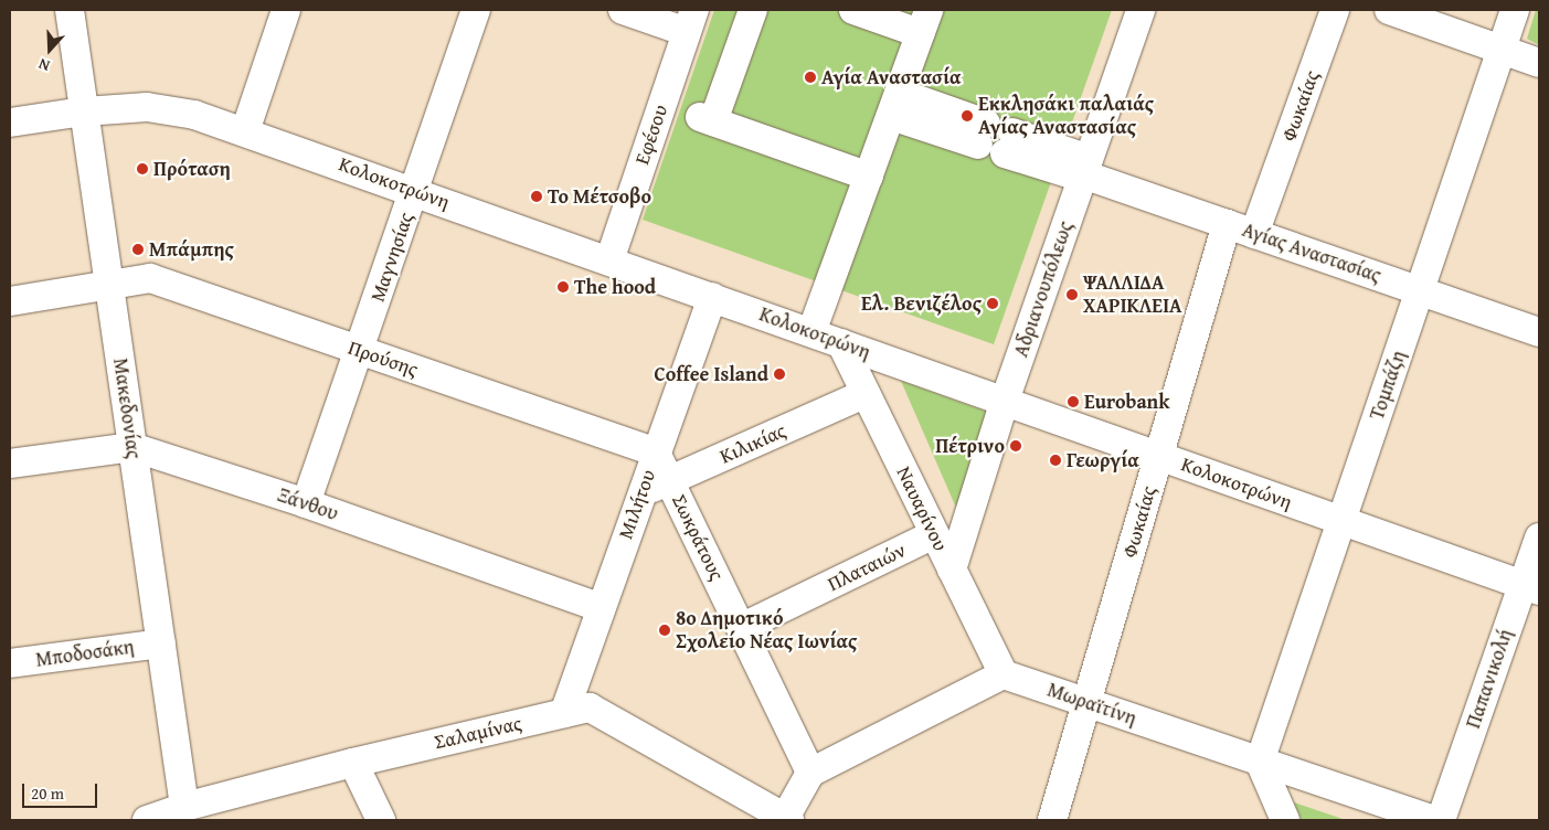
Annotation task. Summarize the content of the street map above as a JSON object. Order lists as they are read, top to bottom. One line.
{"streets":{"street":["Φωκαίας","Εφέσου","Κολοκοτρώνη","Αγίας Αναστασίας","Μαγνησίας","Αδριανουπόλεως","Προύσης","Τομπάζη","Μακεδονίας","Κιλικίας","Ξάνθου","Μιλήτου","Ναυαρίνου","Σωκράτους","Πλαταιών","Μποδοσάκη","Παπανικολή","Μωραϊτίνη","Σαλαμίνας"]},"crossings":[["Φωκαίας","Κολοκοτρώνη"],["Φωκαίας","Αγίας Αναστασίας"],["Φωκαίας","Μωραϊτίνη"],["Εφέσου","Κολοκοτρώνη"],["Κολοκοτρώνη","Μαγνησίας"],["Κολοκοτρώνη","Αδριανουπόλεως"],["Κολοκοτρώνη","Τομπάζη"],["Κολοκοτρώνη","Μακεδονίας"],["Κολοκοτρώνη","Μιλήτου"],["Κολοκοτρώνη","Ναυαρίνου"],["Κολοκοτρώνη","Παπανικολή"],["Αγίας Αναστασίας","Αδριανουπόλεως"],["Αγίας Αναστασίας","Τομπάζη"],["Μαγνησίας","Προύσης"],["Μαγνησίας","Ξάνθου"],["Αδριανουπόλεως","Ναυαρίνου"],["Προύσης","Μακεδονίας"],["Προύσης","Μιλήτου"],["Προύσης","Σωκράτους"],["Τομπάζη","Μωραϊτίνη"],["Μακεδονίας","Ξάνθου"],["Μακεδονίας","Μποδοσάκη"],["Μακεδονίας","Σαλαμίνας"],["Κιλικίας","Μιλήτου"],["Κιλικίας","Ναυαρίνου"],["Κιλικίας","Σωκράτους"],["Ξάνθου","Μιλήτου"],["Μιλήτου","Σωκράτους"],["Μιλήτου","Σαλαμίνας"],["Ναυαρίνου","Πλαταιών"],["Ναυαρίνου","Μωραϊτίνη"],["Σωκράτους","Πλαταιών"]],"places":["Αγία Αναστασία","Εκκλησάκι παλαιάς Αγίας Αναστασίας","Πρόταση","Το Μέτσοβο","Μπάμπης","The hood","ΨΑΛΛΙΔΑ ΧΑΡΙΚΛΕΙΑ","Ελ. Βενιζέλος","Coffee Island","Eurobank","Πέτρινο","Γεωργία","8ο Δημοτικό Σχολείο Νέας Ιωνίας"],"scale_bar":"20 m","north":"bottom"}
